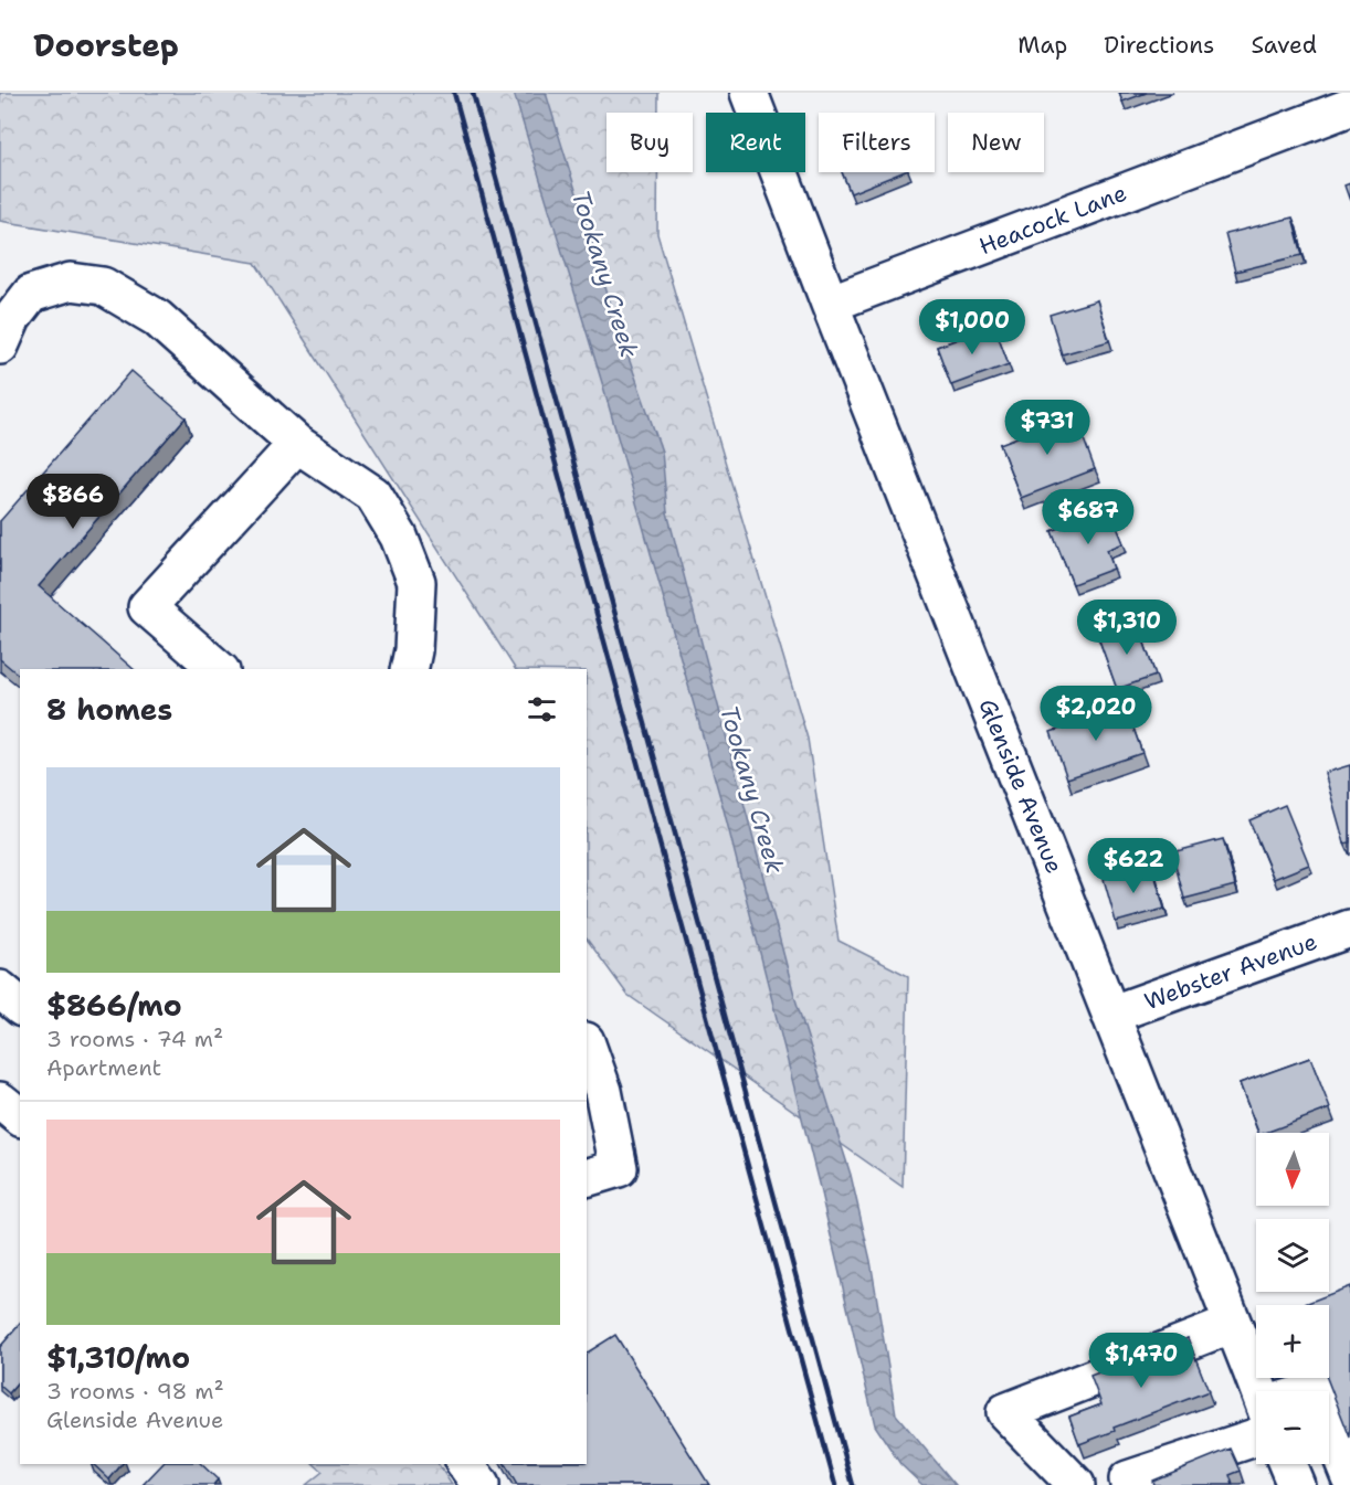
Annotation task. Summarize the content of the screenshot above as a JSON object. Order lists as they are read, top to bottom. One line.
{"streets":{"street":["Heacock Lane","Glenside Avenue","Webster Avenue"]},"crossings":[["Heacock Lane","Glenside Avenue"],["Glenside Avenue","Webster Avenue"]],"water":["Tookany Creek"],"north":"bottom","page":{"header":"Doorstep","nav":["Map","Directions","Saved"],"chip":["Buy","Rent","Filters","New"],"price":["$1,000","$731","$866","$687","$1,310","$2,020","$622","$1,470"],"heading":"8 homes","list":[{"name":"$866/mo","note":"3 rooms · 74 m² · Apartment"},{"name":"$1,310/mo","note":"3 rooms · 98 m² · Glenside Avenue"}],"map_buttons":["+","−"]}}
